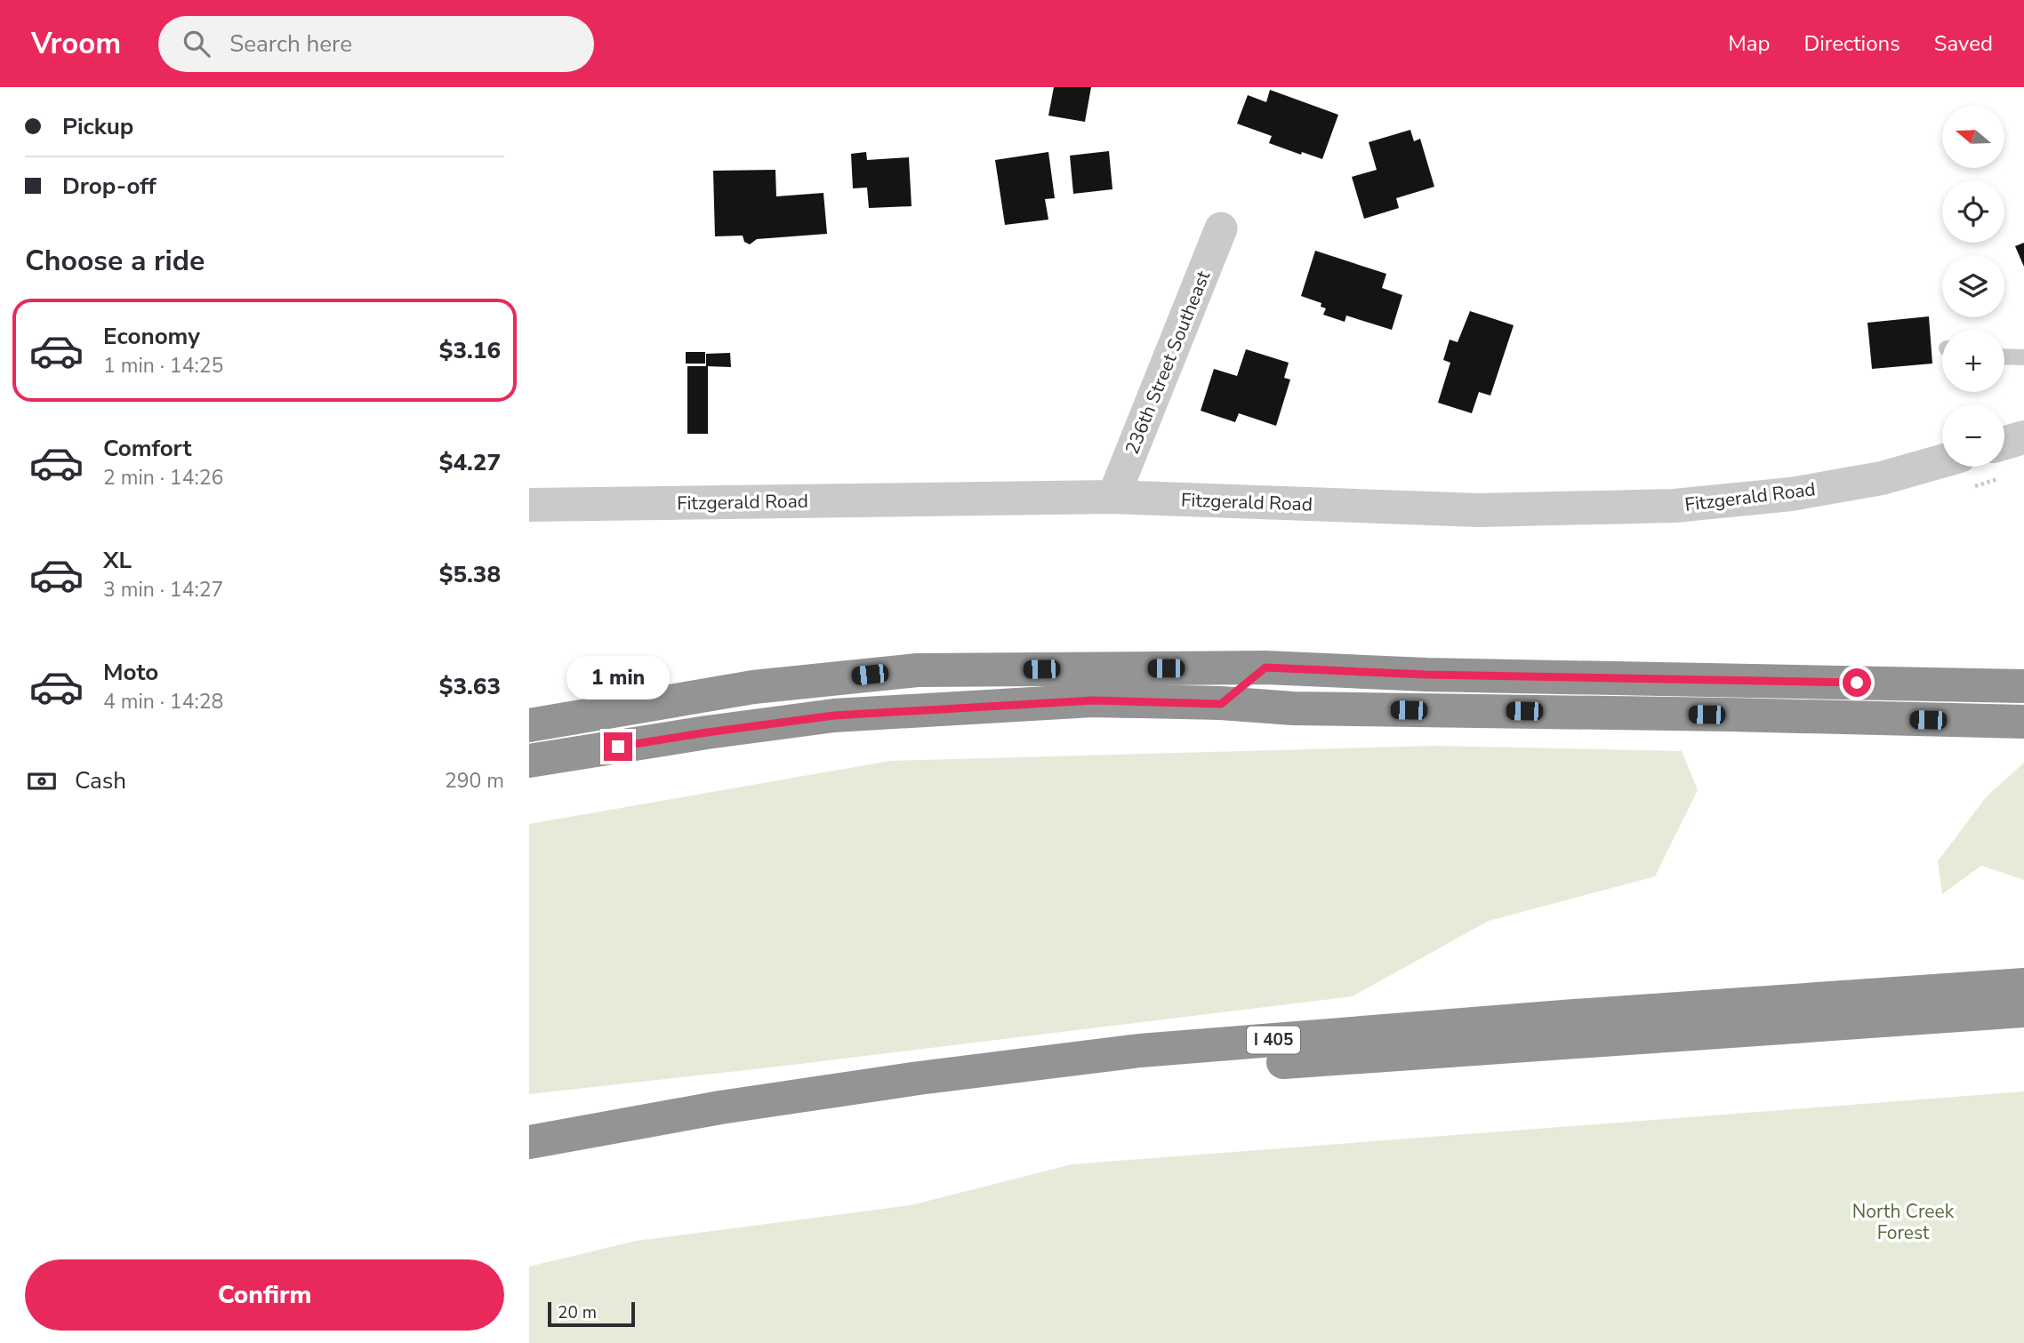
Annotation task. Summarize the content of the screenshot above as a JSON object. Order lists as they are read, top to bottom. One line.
{"streets":{"highway":["I 405"],"street":["236th Street Southeast","Fitzgerald Road"]},"crossings":[["236th Street Southeast","Fitzgerald Road"]],"parks":["North Creek Forest"],"scale_bar":"20 m","north":"left","page":{"header":"Vroom","search":"Search here","nav":["Map","Directions","Saved"],"banner":["Pickup","Drop-off"],"map_buttons":["+","−"],"heading":"Choose a ride","list":[{"name":"Economy","note":"1 min · 14:25","value":"$3.16"},{"name":"Comfort","note":"2 min · 14:26","value":"$4.27"},{"name":"XL","note":"3 min · 14:27","value":"$5.38"},{"name":"Moto","note":"4 min · 14:28","value":"$3.63"}],"bubble":"1 min","pay":["Cash","290 m"],"buttons":"Confirm","scale":"20 m"}}
